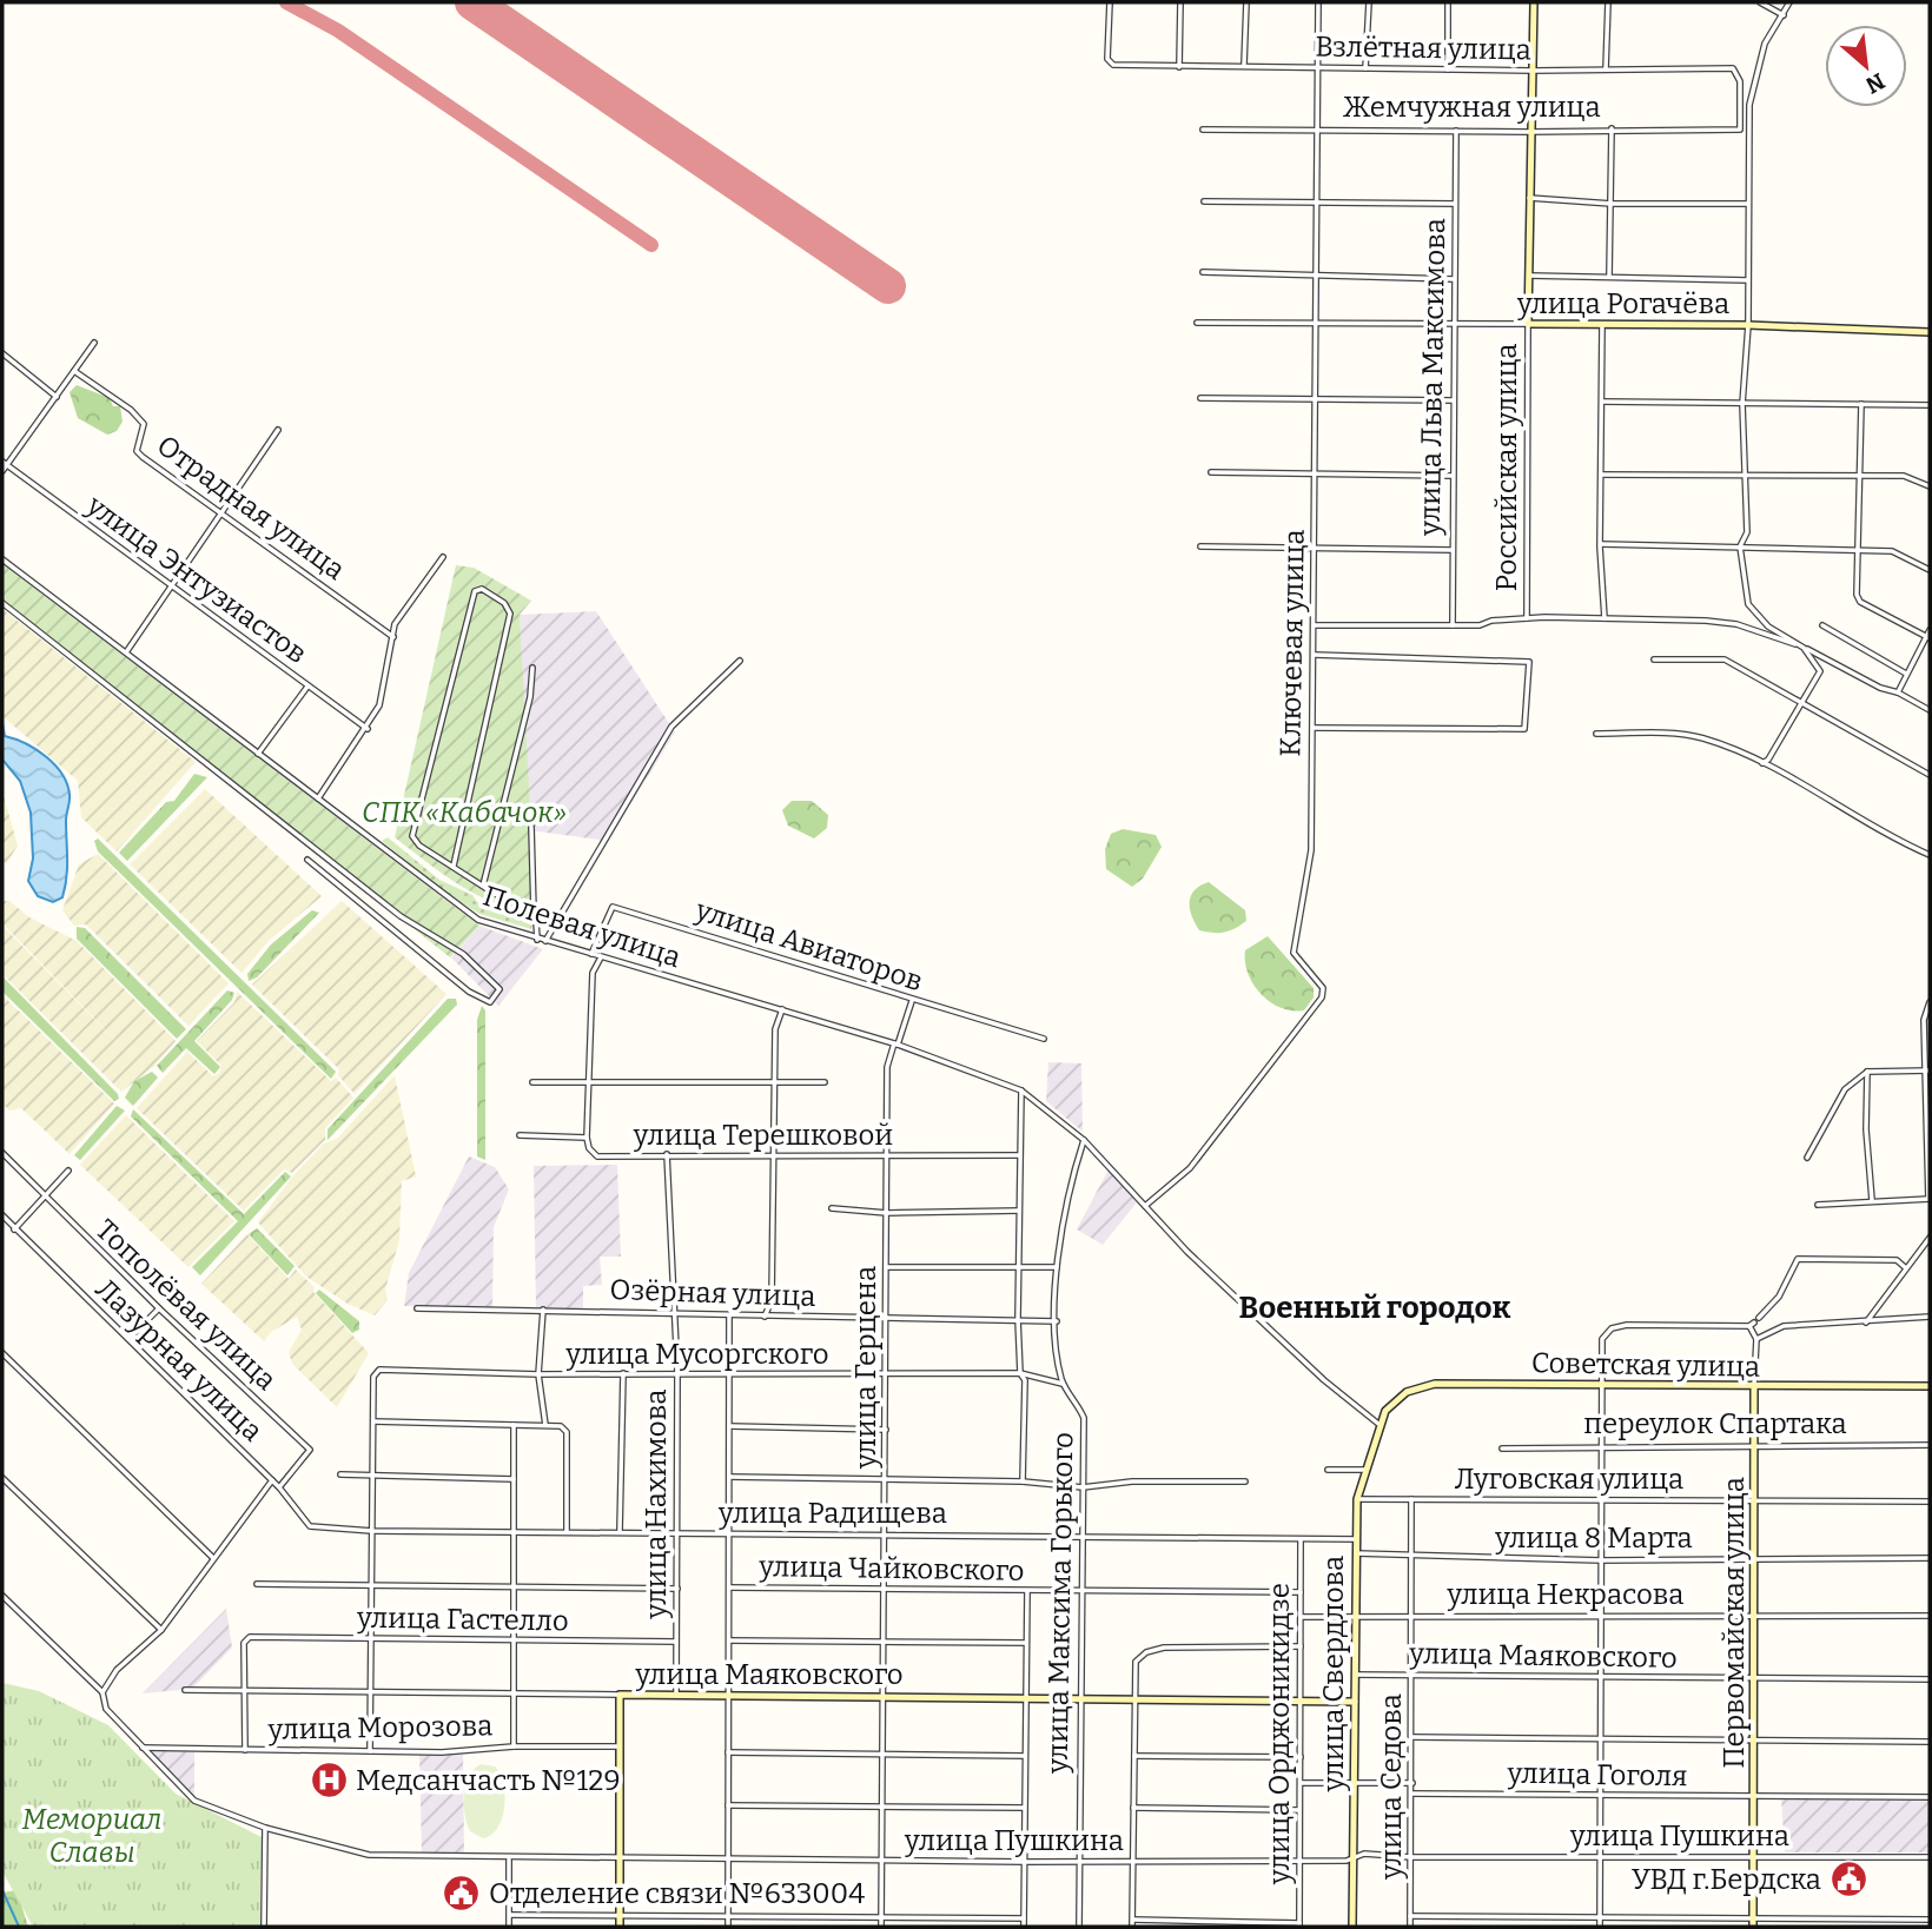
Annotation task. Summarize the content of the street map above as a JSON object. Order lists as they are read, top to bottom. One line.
{"streets":{"street":["Взлётная улица","Жемчужная улица","улица Рогачёва","улица Льва Максимова","Российская улица","Отрадная улица","улица Энтузиастов","Ключевая улица","Полевая улица","улица Авиаторов","улица Терешковой","Озёрная улица","Тополёвая улица","улица Мусоргского","Лазурная улица","Советская улица","улица Герцена","переулок Спартака","Луговская улица","улица Нахимова","улица Радищева","улица 8 Марта","улица Чайковского","улица Некрасова","улица Максима Горького","улица Гастелло","Первомайская улица","улица Маяковского","улица Свердлова","улица Морозова","улица Орджоникидзе","улица Гоголя","улица Седова","улица Пушкина"]},"crossings":[["Взлётная улица","Жемчужная улица"],["Взлётная улица","Российская улица"],["Взлётная улица","Ключевая улица"],["Жемчужная улица","улица Льва Максимова"],["Жемчужная улица","Российская улица"],["Жемчужная улица","Ключевая улица"],["улица Рогачёва","улица Льва Максимова"],["улица Рогачёва","Российская улица"],["улица Рогачёва","Ключевая улица"],["Ключевая улица","Полевая улица"],["Полевая улица","улица Авиаторов"],["Полевая улица","Советская улица"],["Полевая улица","улица Герцена"],["Полевая улица","улица Максима Горького"],["Полевая улица","улица Свердлова"],["улица Авиаторов","улица Герцена"],["улица Терешковой","улица Герцена"],["улица Терешковой","улица Нахимова"],["Озёрная улица","улица Герцена"],["Озёрная улица","улица Нахимова"],["Озёрная улица","улица Максима Горького"],["Тополёвая улица","Лазурная улица"],["улица Мусоргского","улица Герцена"],["улица Мусоргского","улица Нахимова"],["улица Мусоргского","улица Максима Горького"],["Лазурная улица","улица Радищева"],["Советская улица","Первомайская улица"],["Советская улица","улица Свердлова"],["улица Герцена","улица Радищева"],["улица Герцена","улица Чайковского"],["улица Герцена","улица Маяковского"],["улица Герцена","улица Пушкина"],["переулок Спартака","Первомайская улица"],["Луговская улица","Первомайская улица"],["Луговская улица","улица Свердлова"],["Луговская улица","улица Седова"],["улица Нахимова","улица Радищева"],["улица Нахимова","улица Гастелло"],["улица Нахимова","улица Маяковского"],["улица Радищева","улица Максима Горького"],["улица Радищева","улица Свердлова"],["улица Радищева","улица Орджоникидзе"],["улица 8 Марта","Первомайская улица"],["улица 8 Марта","улица Свердлова"],["улица 8 Марта","улица Седова"],["улица Чайковского","улица Максима Горького"],["улица Чайковского","улица Орджоникидзе"],["улица Некрасова","Первомайская улица"],["улица Некрасова","улица Свердлова"],["улица Некрасова","улица Орджоникидзе"],["улица Некрасова","улица Седова"],["улица Максима Горького","улица Маяковского"],["улица Максима Горького","улица Пушкина"],["улица Гастелло","улица Маяковского"],["Первомайская улица","улица Маяковского"],["Первомайская улица","улица Гоголя"],["Первомайская улица","улица Пушкина"],["улица Маяковского","улица Свердлова"],["улица Маяковского","улица Орджоникидзе"],["улица Маяковского","улица Седова"],["улица Свердлова","улица Пушкина"],["улица Морозова","улица Пушкина"],["улица Орджоникидзе","улица Пушкина"],["улица Гоголя","улица Седова"],["улица Седова","улица Пушкина"]],"districts":["Военный городок"],"parks":["СПК «Кабачок»","Мемориал Славы"],"places":{"hospital":["Медсанчасть №129"],"public building":["УВД г.Бердска","Отделение связи №633004"]},"north":"bottom right"}
